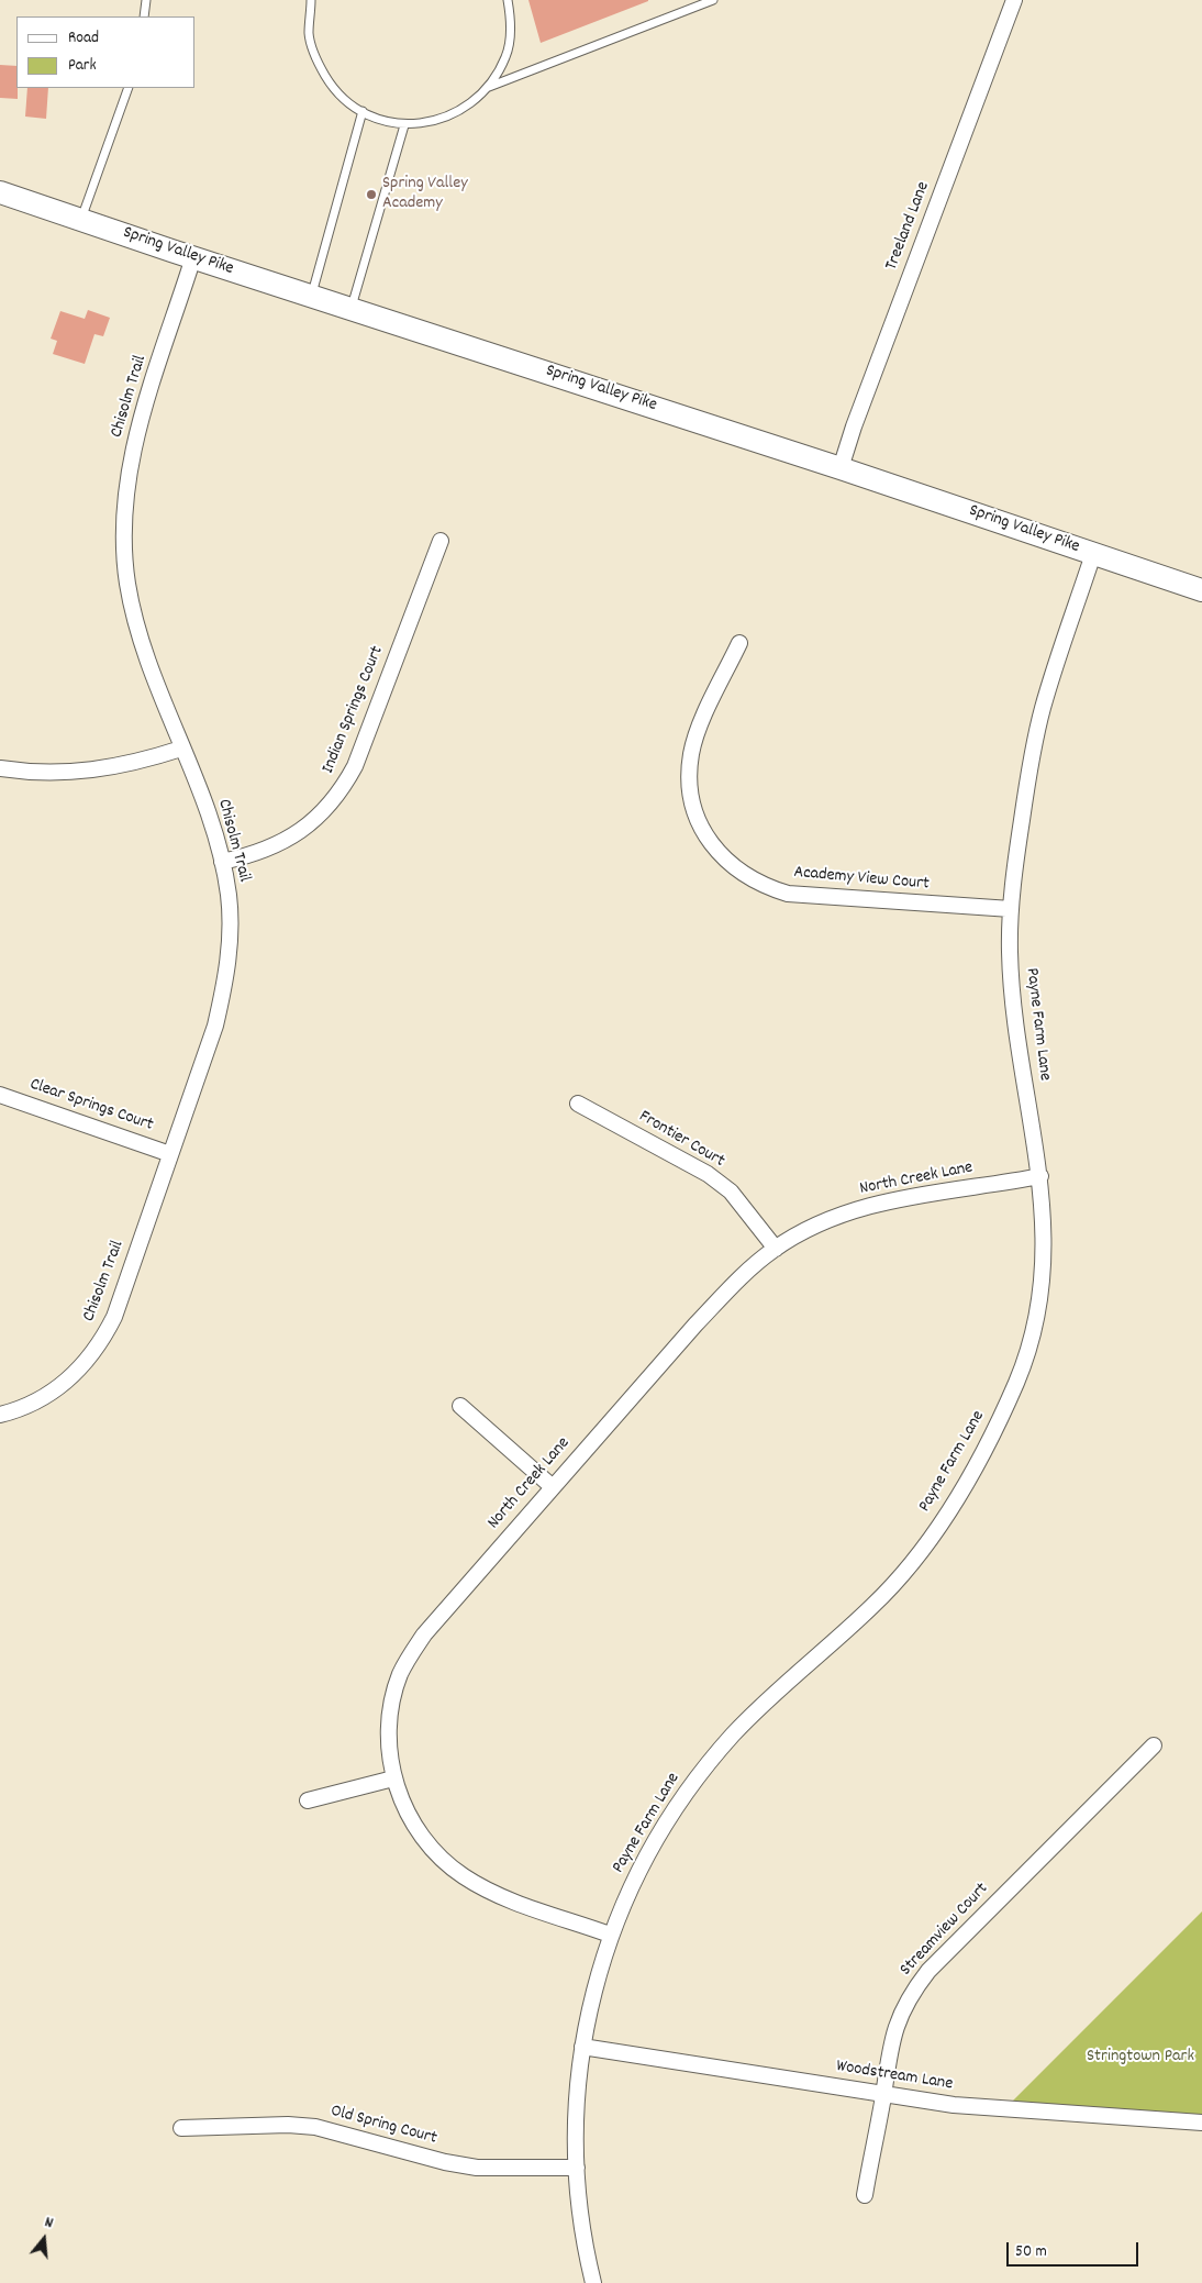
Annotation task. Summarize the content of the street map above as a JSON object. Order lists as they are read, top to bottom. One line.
{"streets":{"street":["Treeland Lane","Spring Valley Pike","Chisolm Trail","Indian Springs Court","Academy View Court","Payne Farm Lane","Clear Springs Court","Frontier Court","North Creek Lane","Streamview Court","Woodstream Lane","Old Spring Court"]},"crossings":[["Treeland Lane","Spring Valley Pike"],["Spring Valley Pike","Chisolm Trail"],["Spring Valley Pike","Payne Farm Lane"],["Chisolm Trail","Indian Springs Court"],["Chisolm Trail","Clear Springs Court"],["Academy View Court","Payne Farm Lane"],["Payne Farm Lane","North Creek Lane"],["Payne Farm Lane","Woodstream Lane"],["Payne Farm Lane","Old Spring Court"],["Frontier Court","North Creek Lane"],["Streamview Court","Woodstream Lane"]],"parks":["Stringtown Park"],"places":["Spring Valley Academy"],"legend":["Road","Park"],"scale_bar":"50 m","north":"top"}
